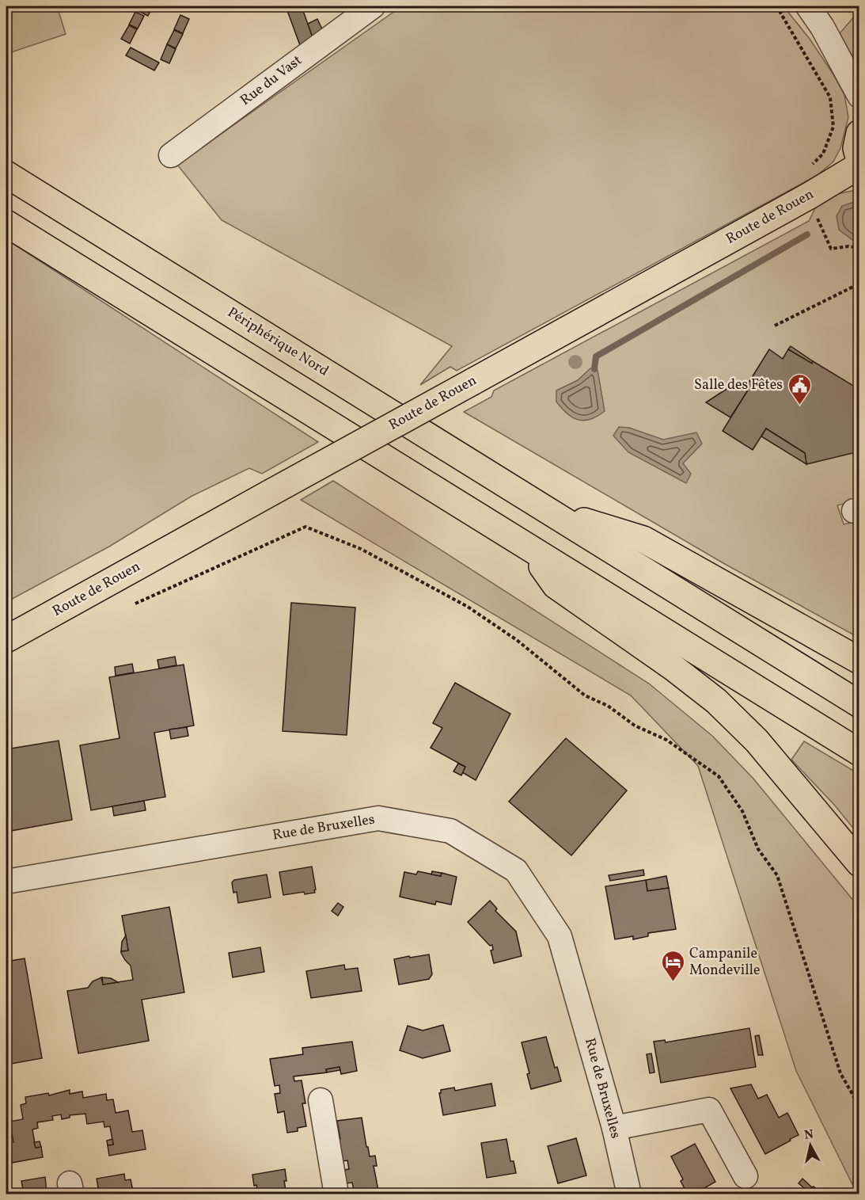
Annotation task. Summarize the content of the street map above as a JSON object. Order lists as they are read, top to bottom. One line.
{"streets":{"main road":["Route de Rouen","Périphérique Nord"],"street":["Rue du Vast","Rue de Bruxelles"]},"places":{"public building":["Salle des Fêtes"],"hotel":["Campanile Mondeville"]},"north":"top"}
